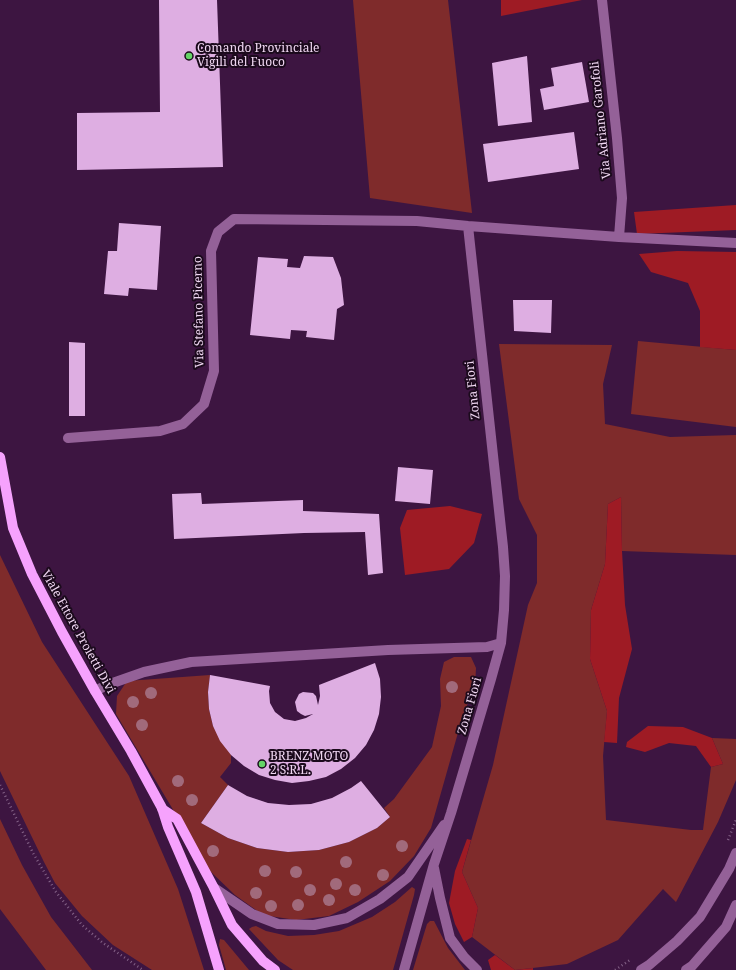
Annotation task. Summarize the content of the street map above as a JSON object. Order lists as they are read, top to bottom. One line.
{"streets":{"main road":["Viale Ettore Proietti Divi"],"street":["Via Adriano Garofoli","Via Stefano Picerno","Zona Fiori"]},"crossings":[["Via Stefano Picerno","Zona Fiori"],["Zona Fiori","Viale Ettore Proietti Divi"]],"places":["Comando Provinciale Vigili del Fuoco","BRENZ MOTO 2 S.R.L."]}
